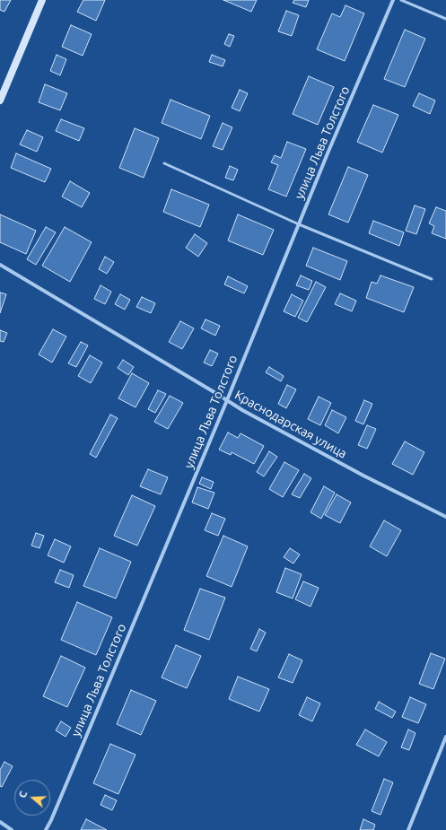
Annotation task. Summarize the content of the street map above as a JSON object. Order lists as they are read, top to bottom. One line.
{"streets":{"street":["улица Льва Толстого","Краснодарская улица"]},"crossings":[["улица Льва Толстого","Краснодарская улица"]],"north":"left"}
